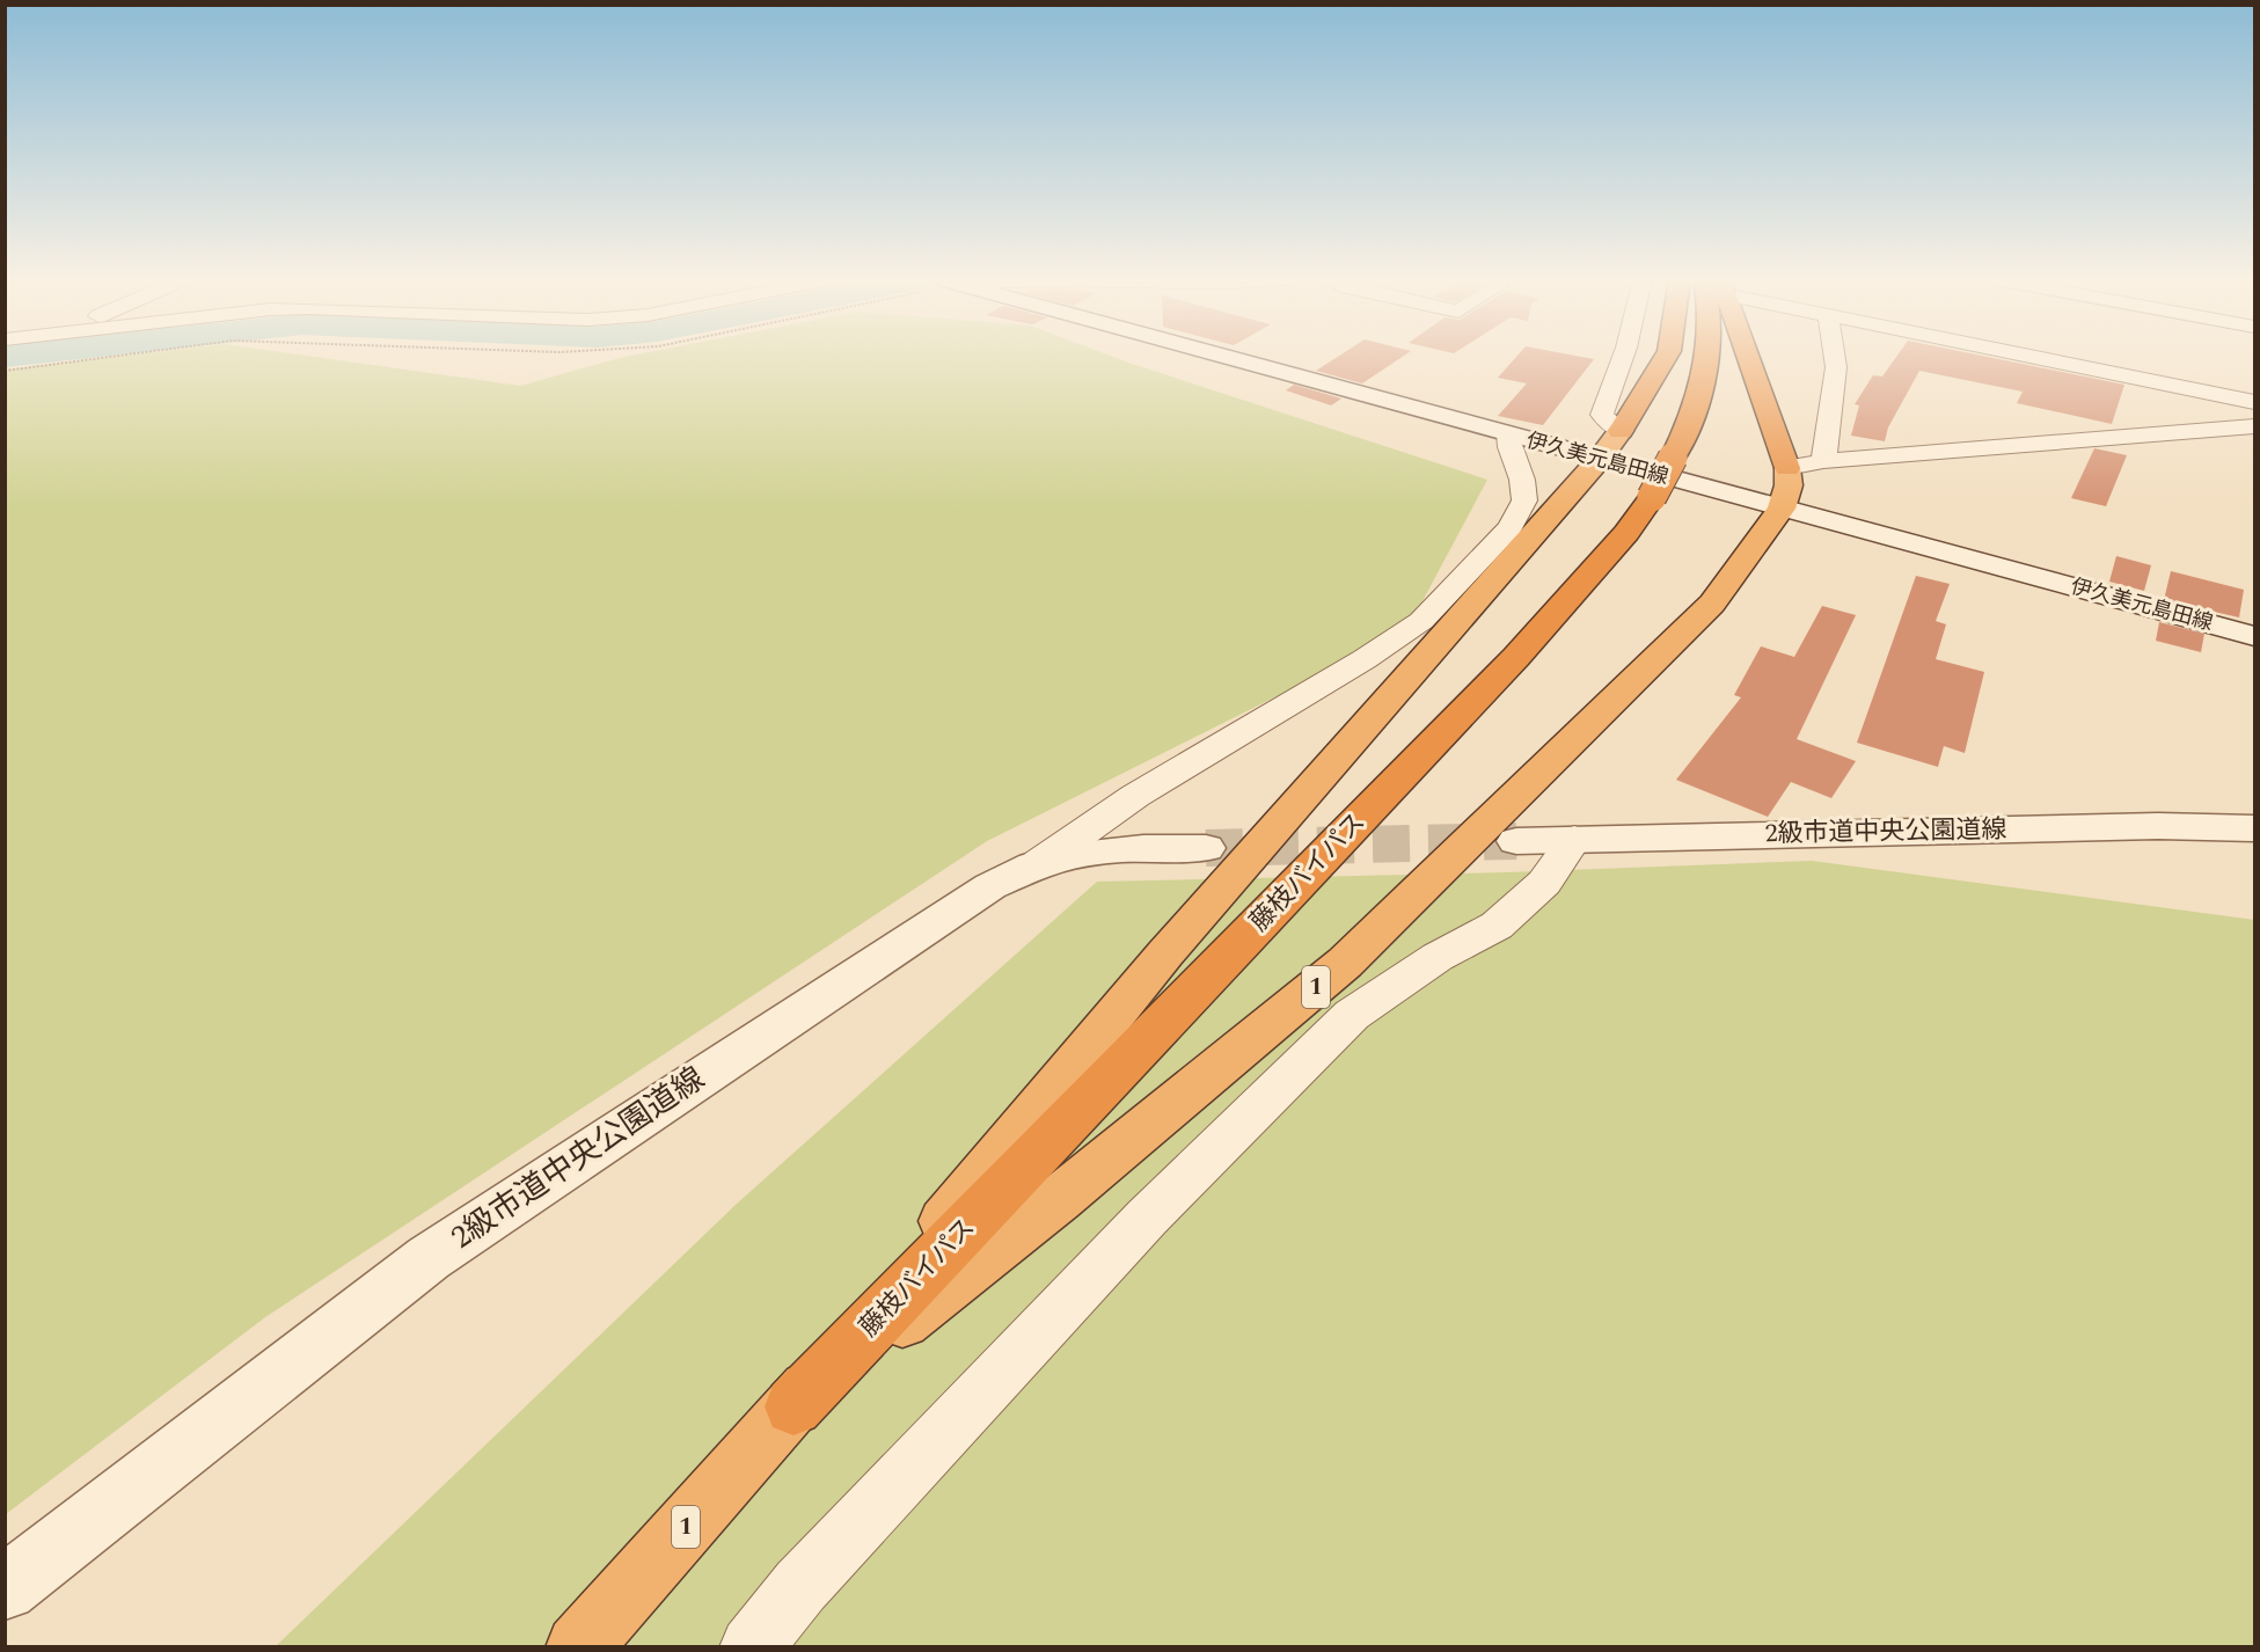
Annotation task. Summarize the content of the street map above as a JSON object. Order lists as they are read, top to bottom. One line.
{"streets":{"highway":["藤枝バイパス","1"],"main road":["伊久美元島田線","2級市道中央公園道線"]},"crossings":[["伊久美元島田線","1"],["藤枝バイパス","1"]]}
